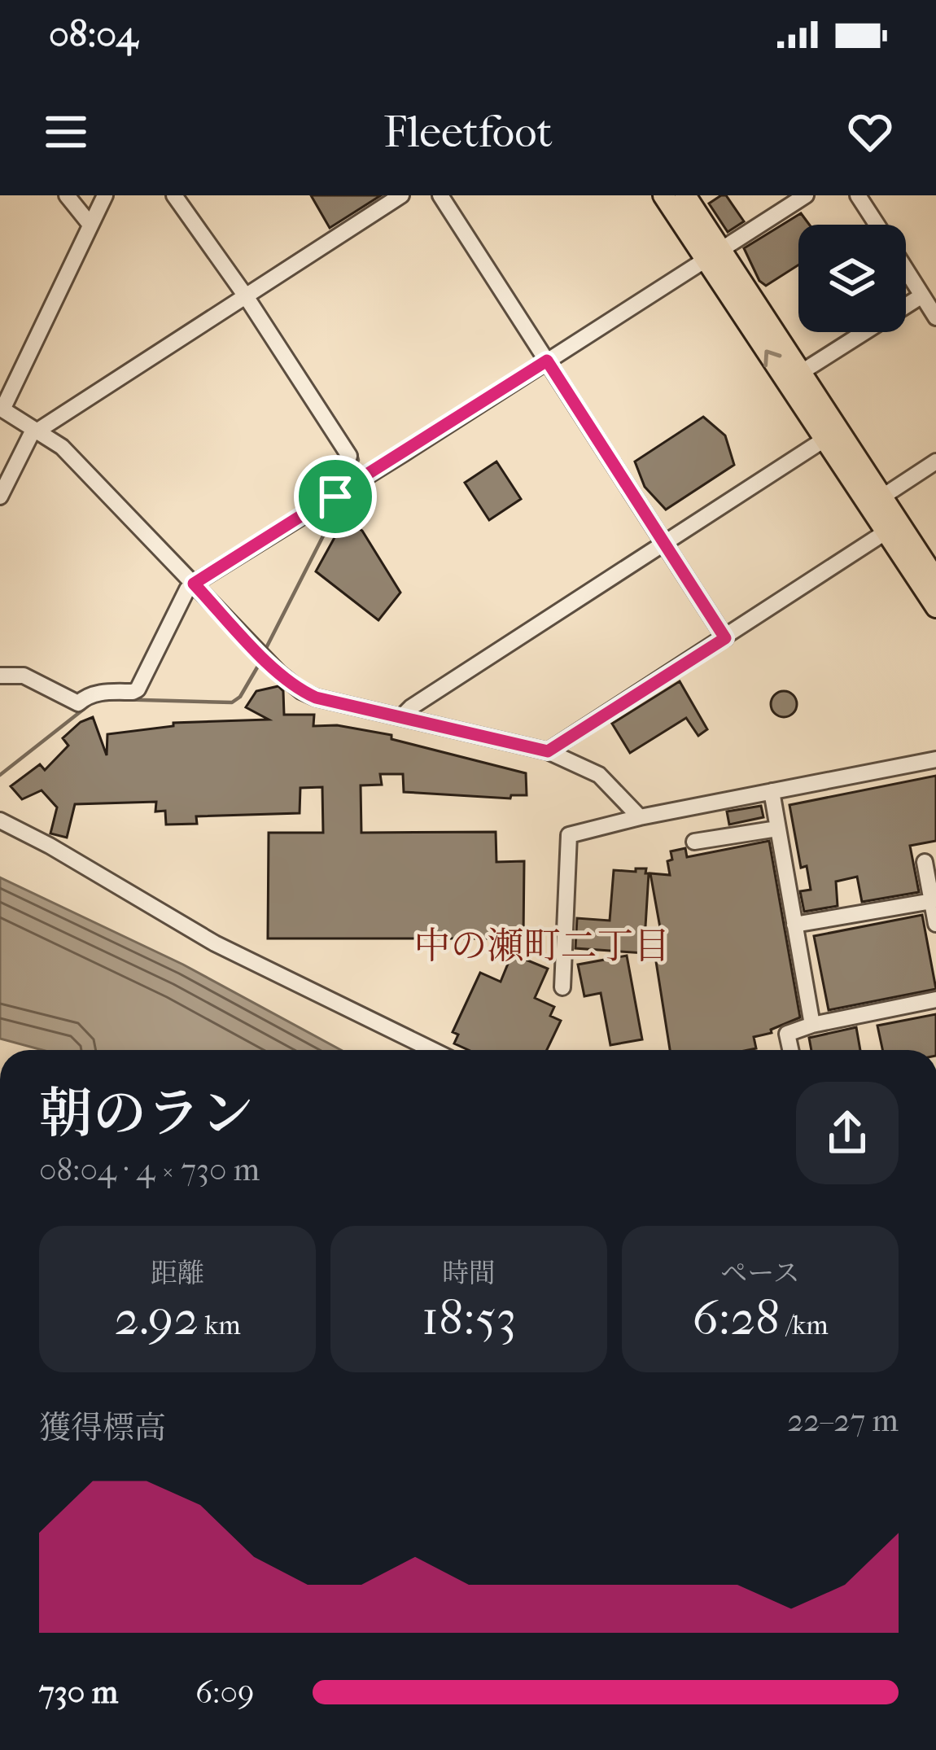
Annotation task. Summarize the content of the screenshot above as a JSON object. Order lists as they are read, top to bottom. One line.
{"districts":["中の瀬町二丁目"],"page":{"status":"08:04","header":"Fleetfoot","heading":["朝のラン","08:04 · 4 × 730 m"],"stats":[["距離","2.92 km"],["時間","18:53"],["ペース","6:28 /km"]],"chart":["獲得標高","22–27 m"],"list":[{"name":"730 m","note":"6:09"}]}}
